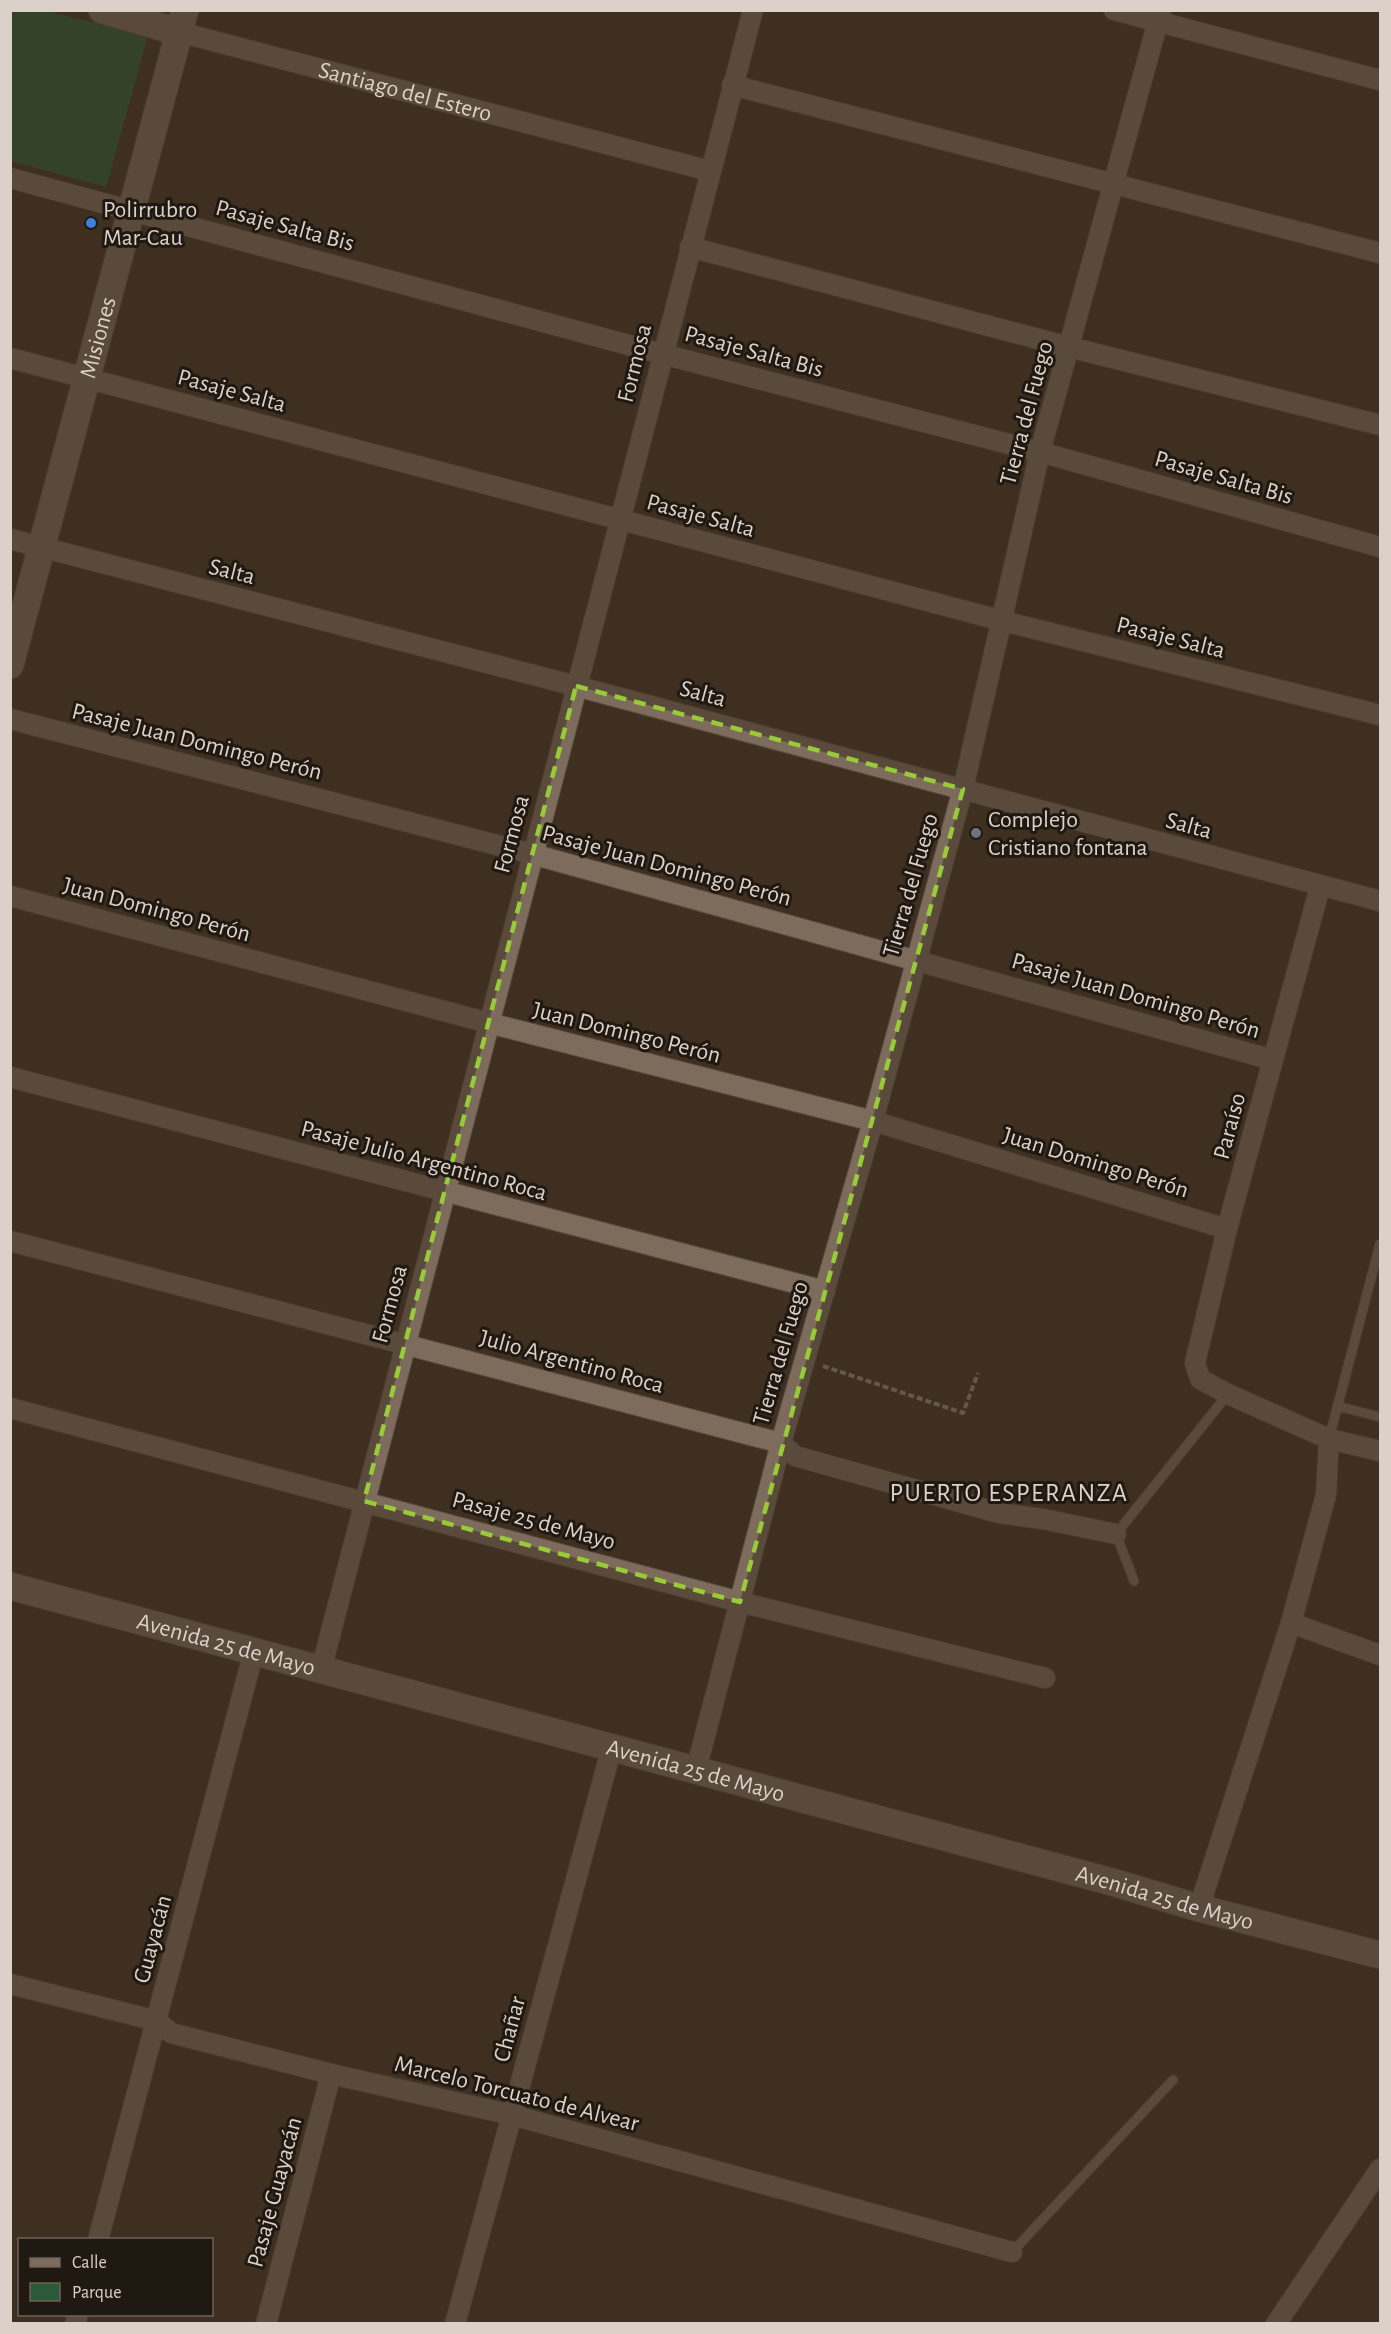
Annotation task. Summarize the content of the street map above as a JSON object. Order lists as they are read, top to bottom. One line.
{"streets":{"main road":["Santiago del Estero","Misiones","Avenida 25 de Mayo"],"street":["Pasaje Salta Bis","Formosa","Pasaje Salta","Tierra del Fuego","Salta","Pasaje Juan Domingo Perón","Juan Domingo Perón","Paraíso","Pasaje Julio Argentino Roca","Julio Argentino Roca","Pasaje 25 de Mayo","Guayacán","Chañar","Marcelo Torcuato de Alvear","Pasaje Guayacán"]},"crossings":[["Santiago del Estero","Misiones"],["Santiago del Estero","Formosa"],["Pasaje Salta Bis","Misiones"],["Pasaje Salta Bis","Formosa"],["Pasaje Salta Bis","Tierra del Fuego"],["Misiones","Pasaje Salta"],["Misiones","Salta"],["Formosa","Pasaje Salta"],["Formosa","Salta"],["Formosa","Pasaje Juan Domingo Perón"],["Formosa","Juan Domingo Perón"],["Formosa","Pasaje Julio Argentino Roca"],["Formosa","Julio Argentino Roca"],["Formosa","Pasaje 25 de Mayo"],["Formosa","Avenida 25 de Mayo"],["Pasaje Salta","Tierra del Fuego"],["Tierra del Fuego","Salta"],["Tierra del Fuego","Pasaje Juan Domingo Perón"],["Tierra del Fuego","Juan Domingo Perón"],["Tierra del Fuego","Pasaje Julio Argentino Roca"],["Tierra del Fuego","Julio Argentino Roca"],["Tierra del Fuego","Pasaje 25 de Mayo"],["Tierra del Fuego","Avenida 25 de Mayo"],["Salta","Paraíso"],["Pasaje Juan Domingo Perón","Paraíso"],["Juan Domingo Perón","Paraíso"],["Avenida 25 de Mayo","Guayacán"],["Avenida 25 de Mayo","Chañar"],["Guayacán","Marcelo Torcuato de Alvear"],["Chañar","Marcelo Torcuato de Alvear"],["Marcelo Torcuato de Alvear","Pasaje Guayacán"]],"districts":["PUERTO ESPERANZA"],"places":["Polirrubro Mar-Cau","Complejo Cristiano fontana"],"legend":["Calle","Parque"]}
